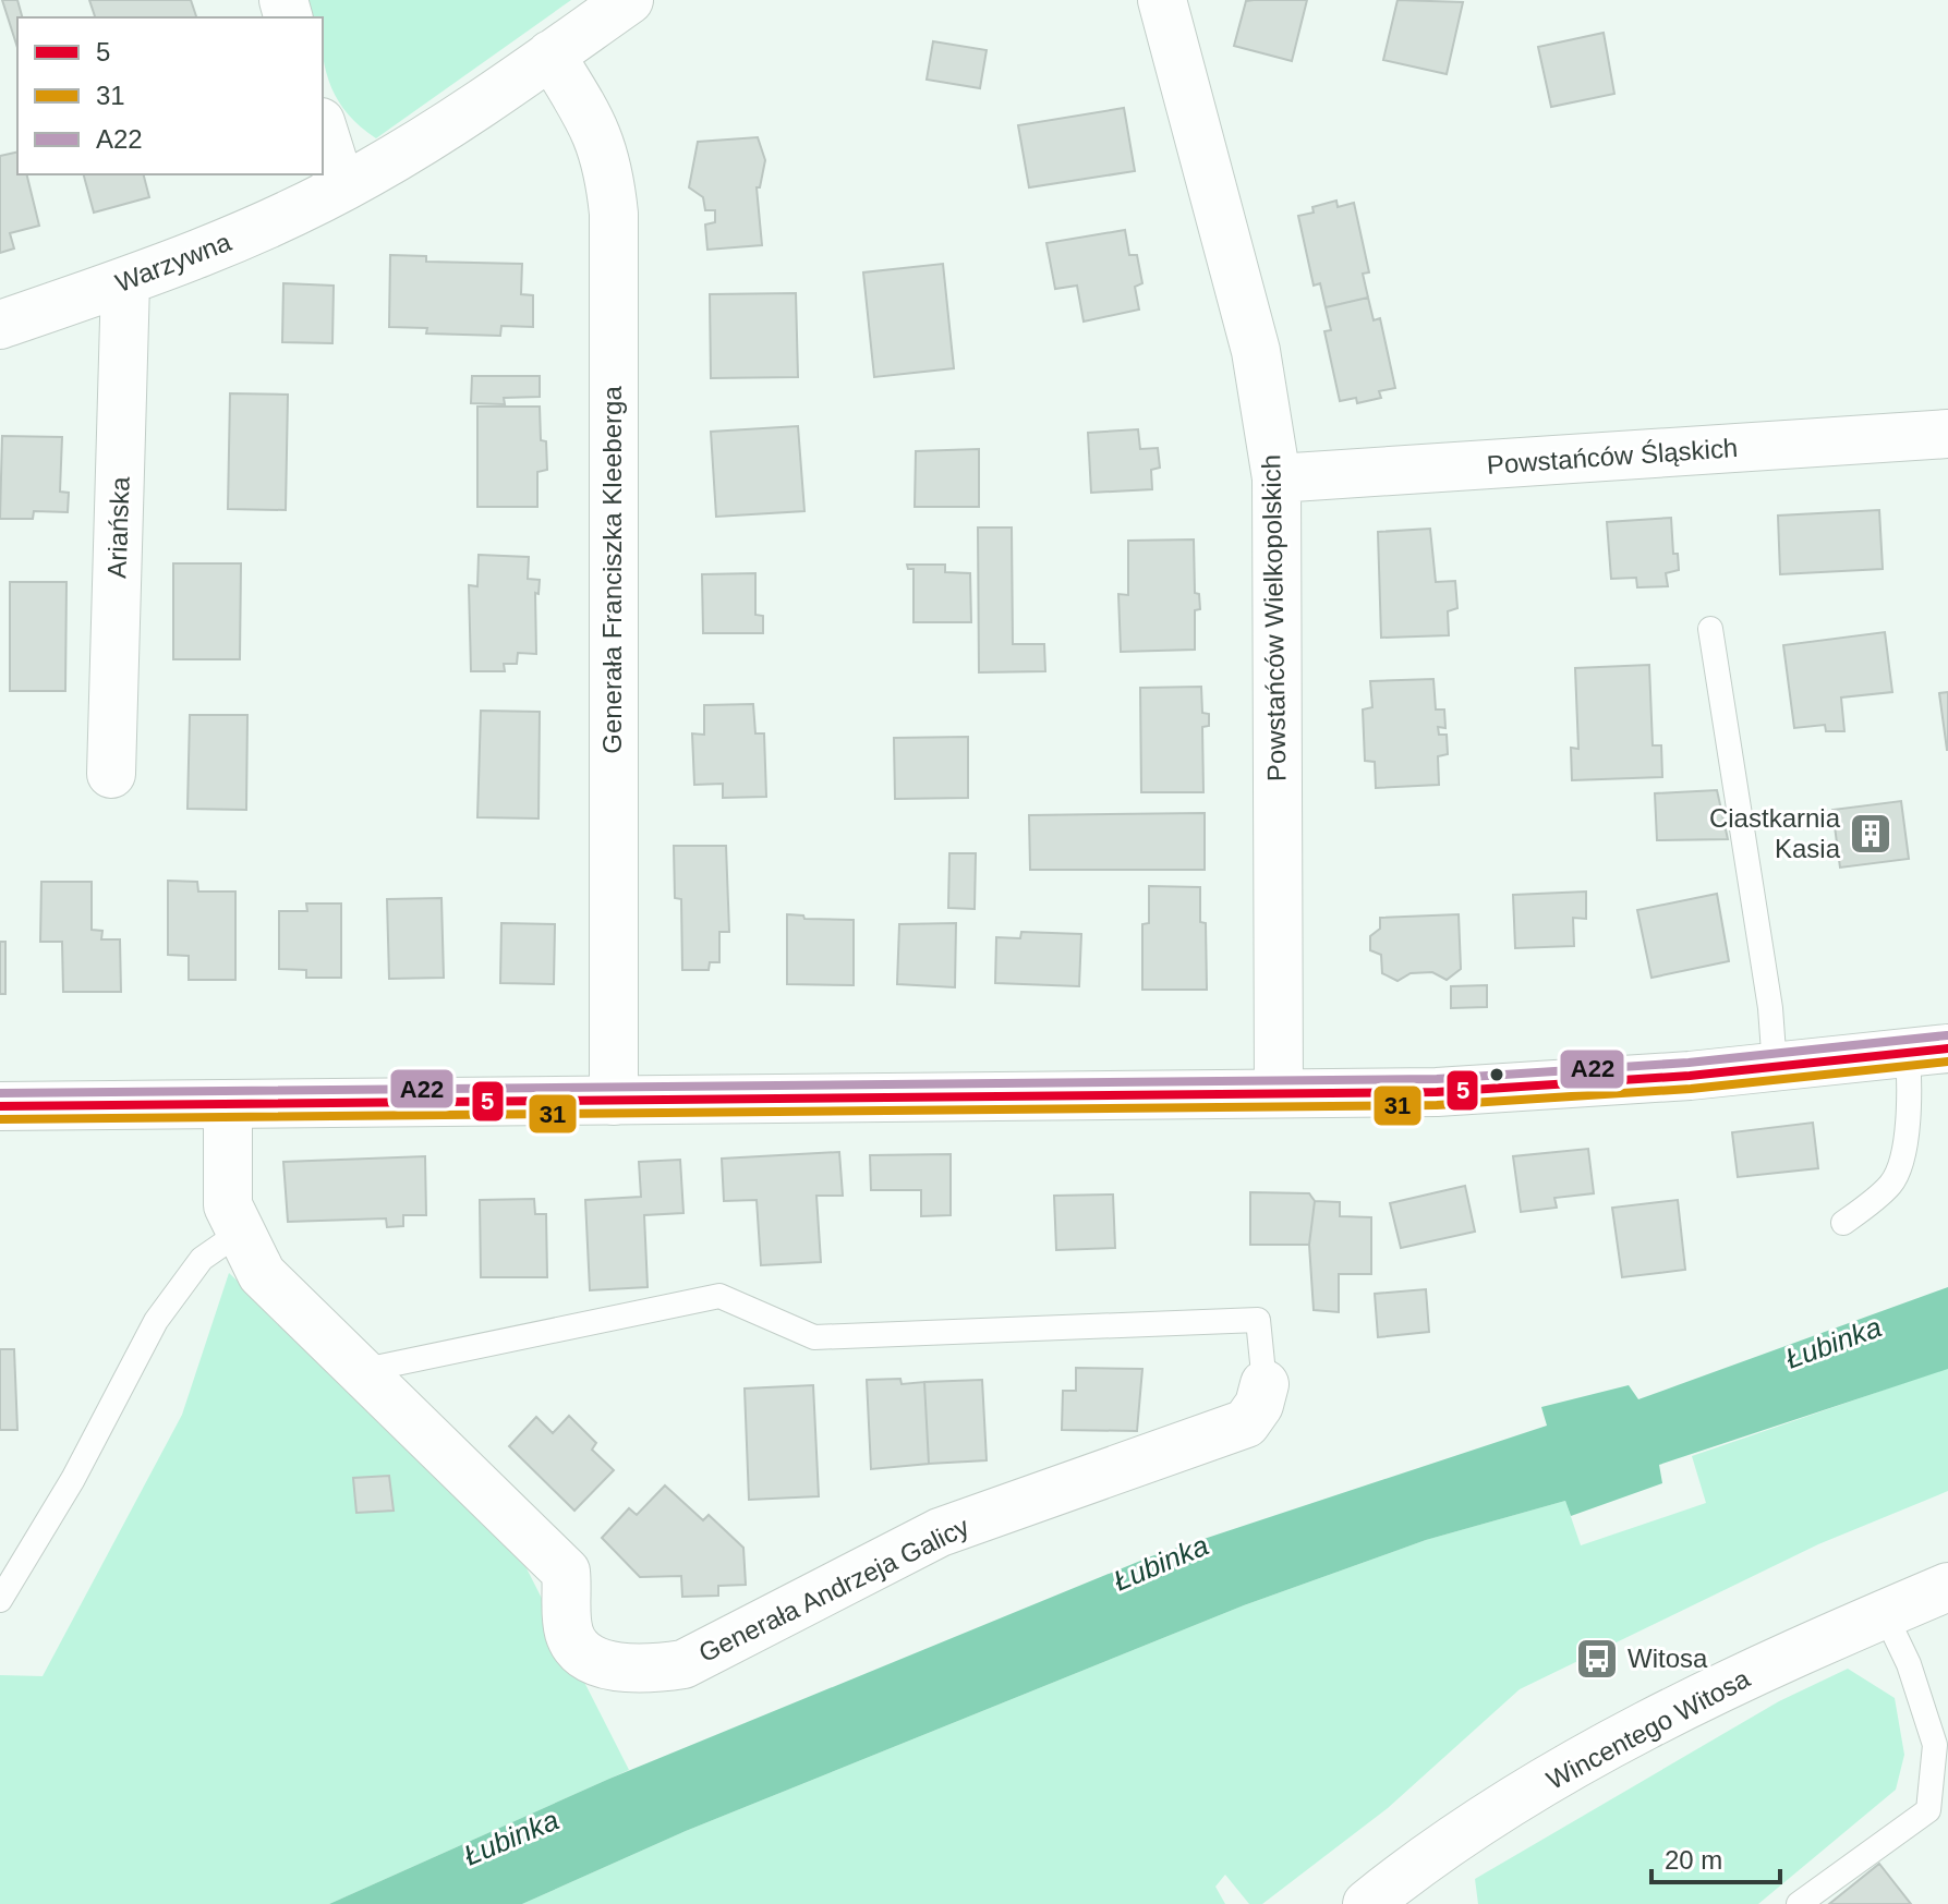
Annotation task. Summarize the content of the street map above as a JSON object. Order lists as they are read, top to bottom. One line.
{"streets":{"street":["Warzywna","Powstańców Śląskich","Ariańska","Generała Franciszka Kleeberga","Powstańców Wielkopolskich","Generała Andrzeja Galicy","Wincentego Witosa"]},"crossings":[["Warzywna","Ariańska"],["Warzywna","Generała Franciszka Kleeberga"],["Powstańców Śląskich","Powstańców Wielkopolskich"]],"water":["Łubinka"],"places":{"building":["Ciastkarnia Kasia"],"bus stop":["Witosa"]},"lines":["transit line A22","transit line 5","transit line 31"],"legend":["5","31","A22"],"scale_bar":"20 m"}
